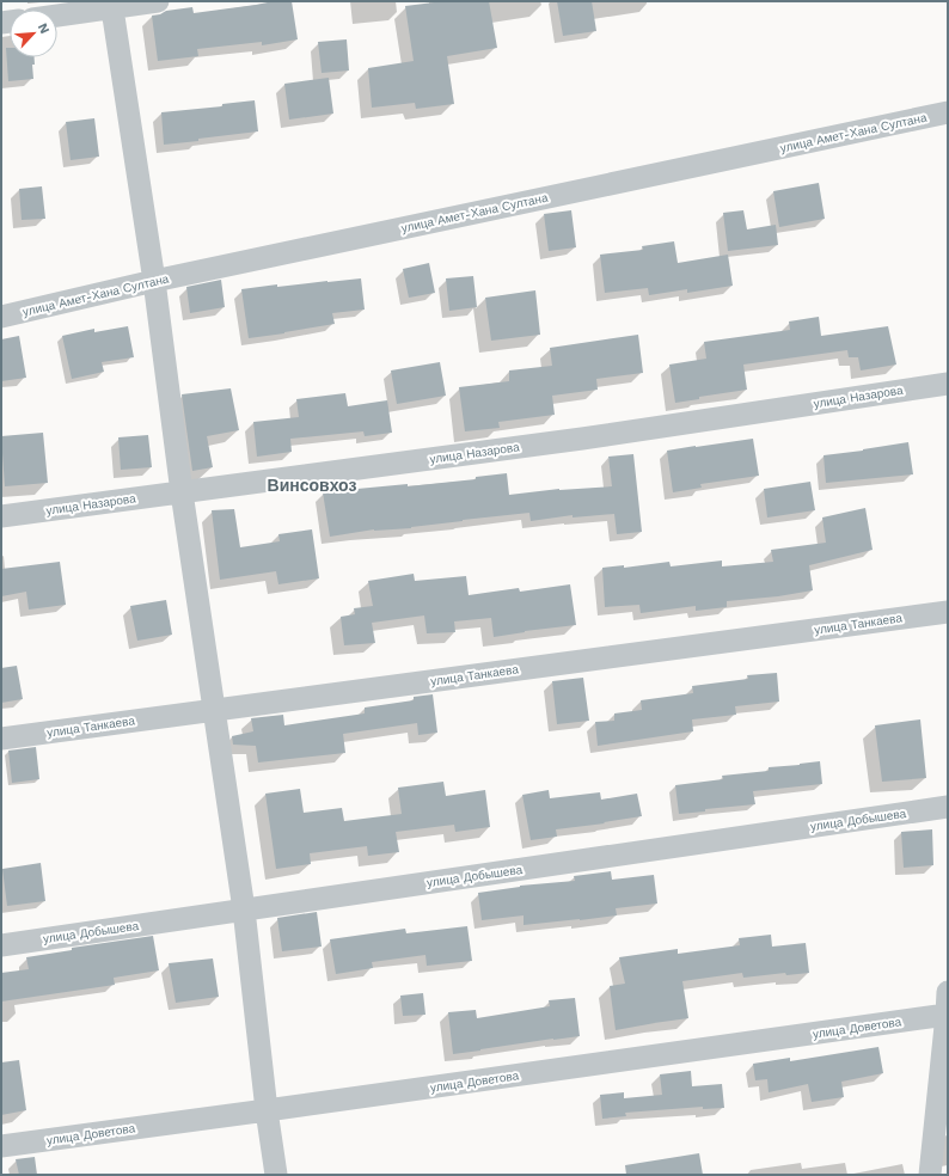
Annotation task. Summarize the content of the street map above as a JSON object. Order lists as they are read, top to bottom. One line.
{"streets":{"street":["улица Амет-Хана Султана","улица Назарова","улица Танкаева","улица Добышева","улица Доветова"]},"districts":["Винсовхоз"],"north":"top right"}
